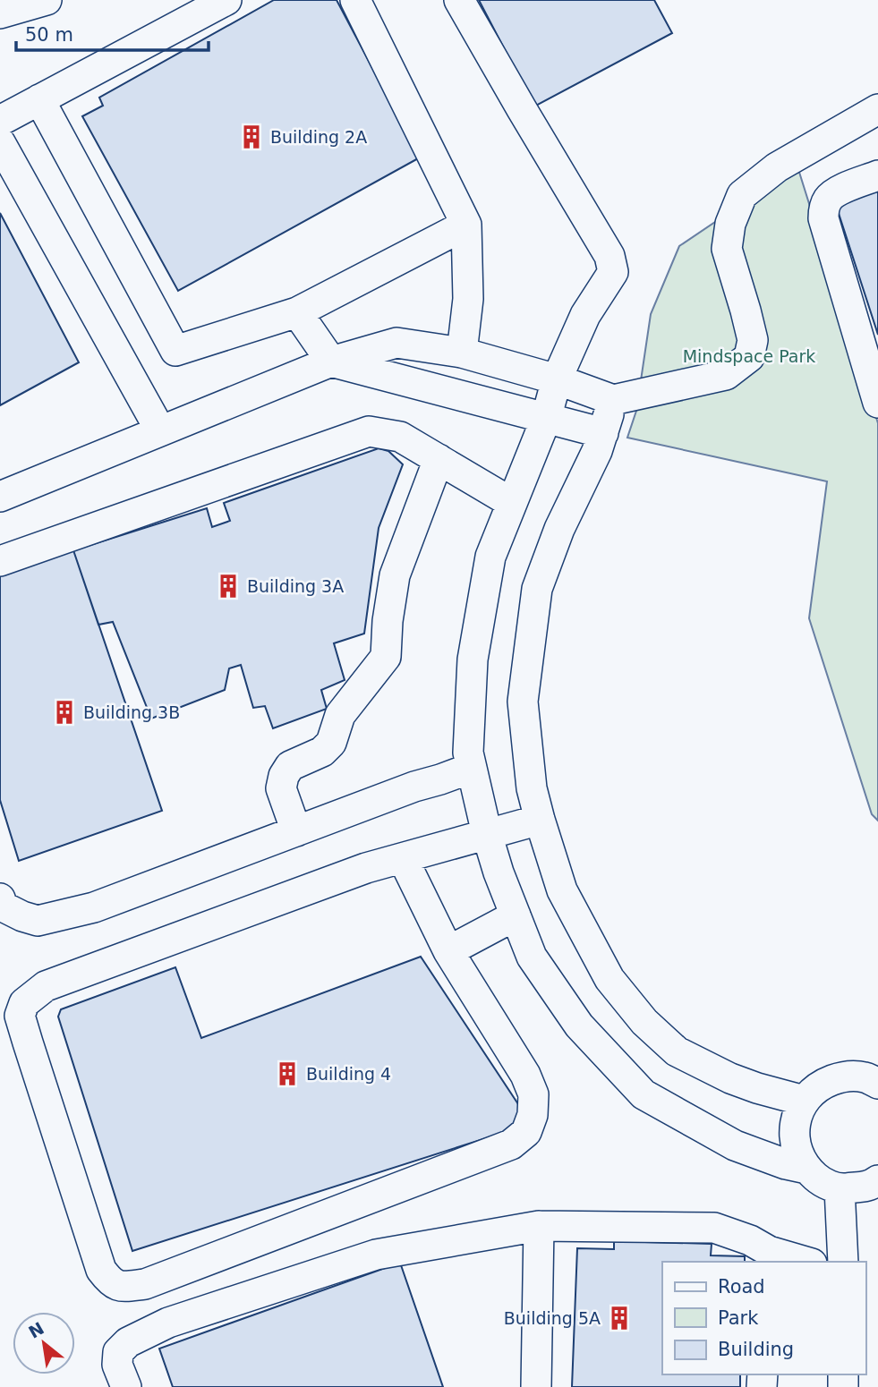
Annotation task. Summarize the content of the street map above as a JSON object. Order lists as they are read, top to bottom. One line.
{"parks":["Mindspace Park"],"places":{"building":["Building 2A","Building 3A","Building 3B","Building 4","Building 5A"]},"legend":["Road","Park","Building"],"scale_bar":"50 m","north":"top left"}
